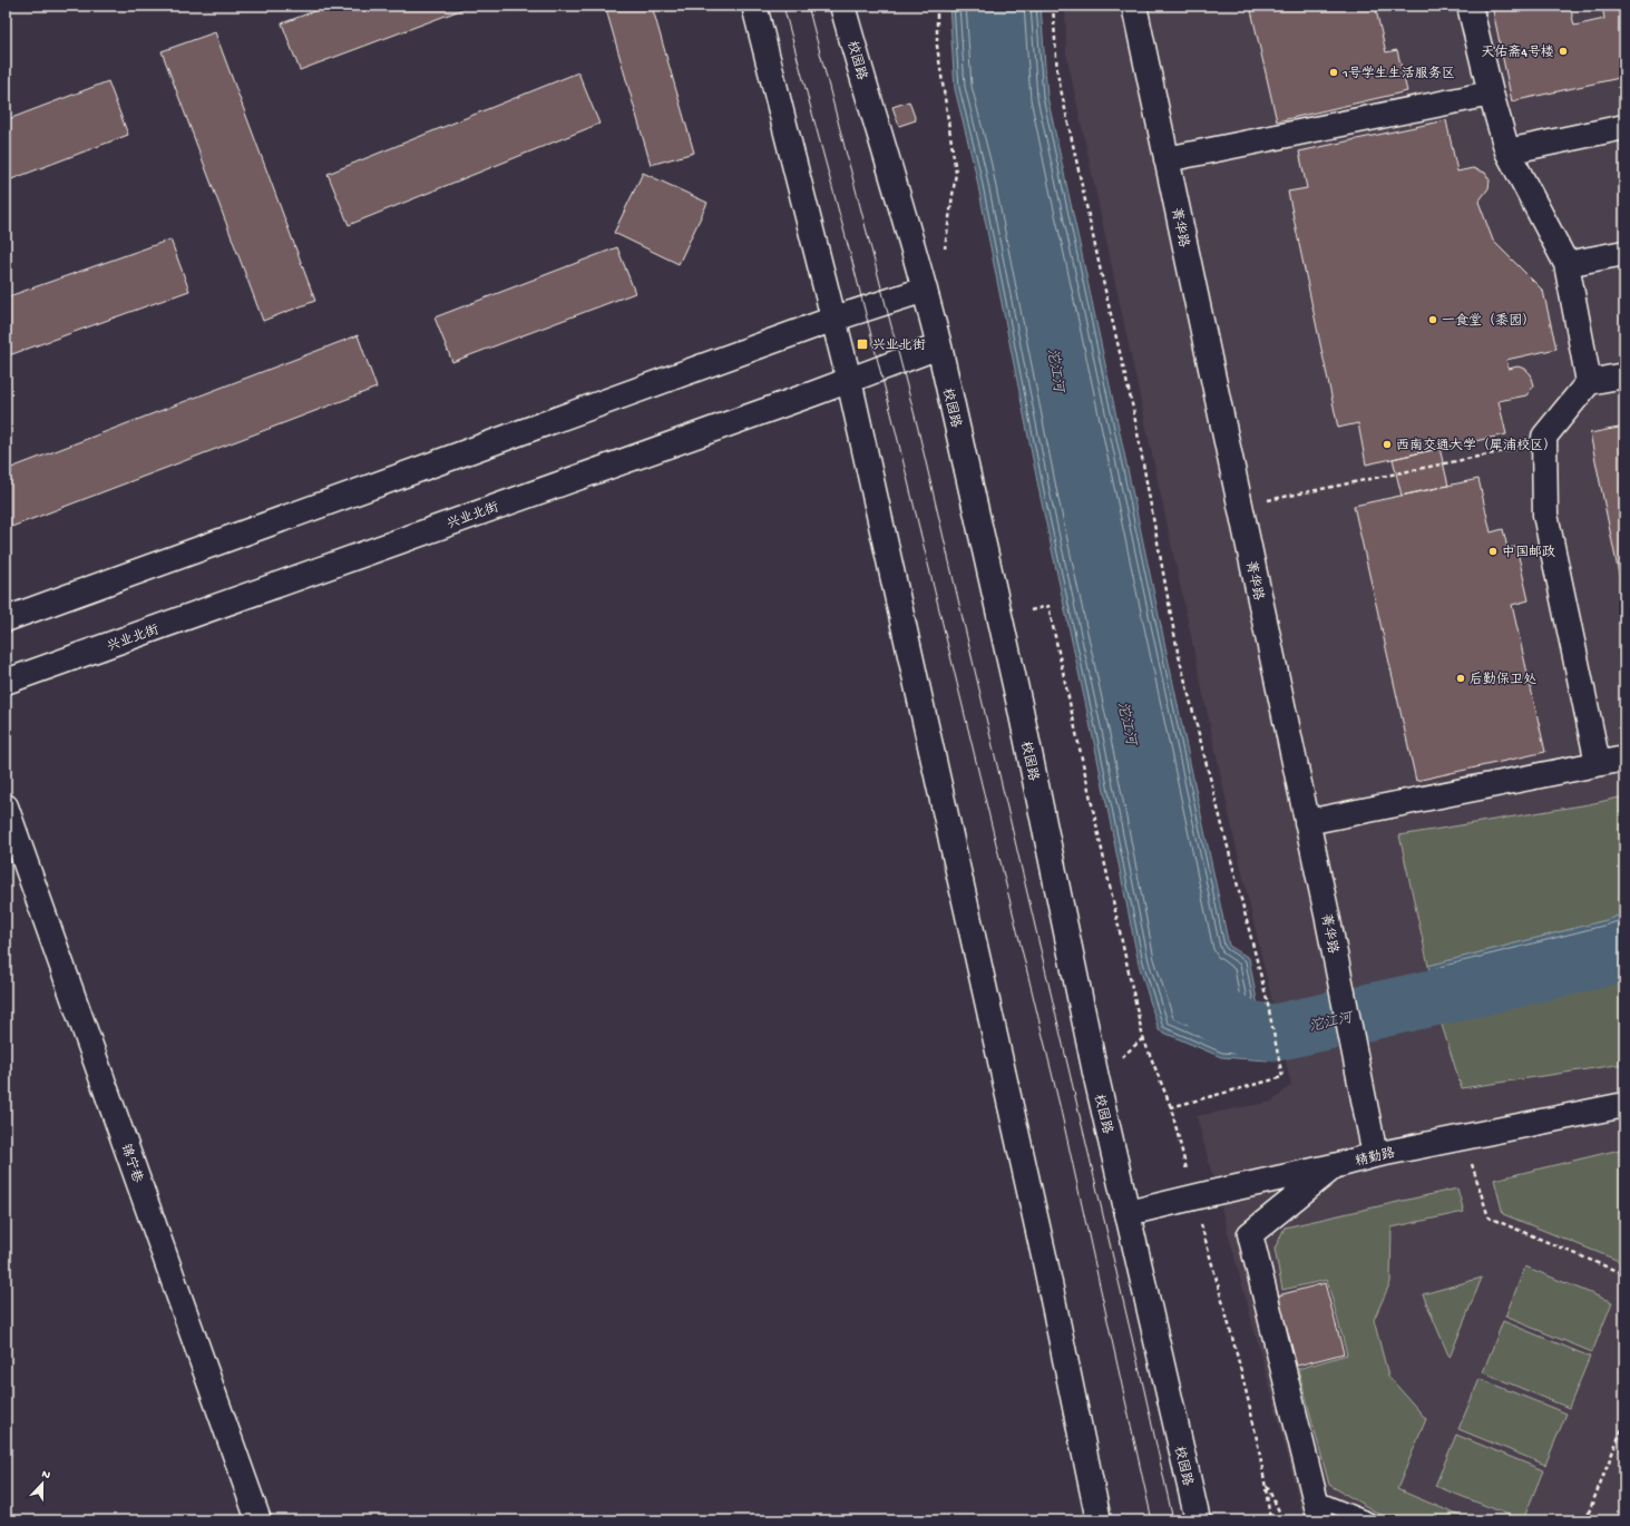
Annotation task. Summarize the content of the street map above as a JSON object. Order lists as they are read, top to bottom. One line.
{"streets":{"street":["校园路","菁华路","兴业北街","精勤路","锦宁巷"]},"crossings":[["校园路","兴业北街"],["校园路","精勤路"],["菁华路","精勤路"]],"water":["沱江河"],"places":{"other":["天佑斋4号楼","1号学生生活服务区","一食堂（黍园）","西南交通大学（犀浦校区）","中国邮政","后勤保卫处"],"transit":["兴业北街"]},"north":"top"}
